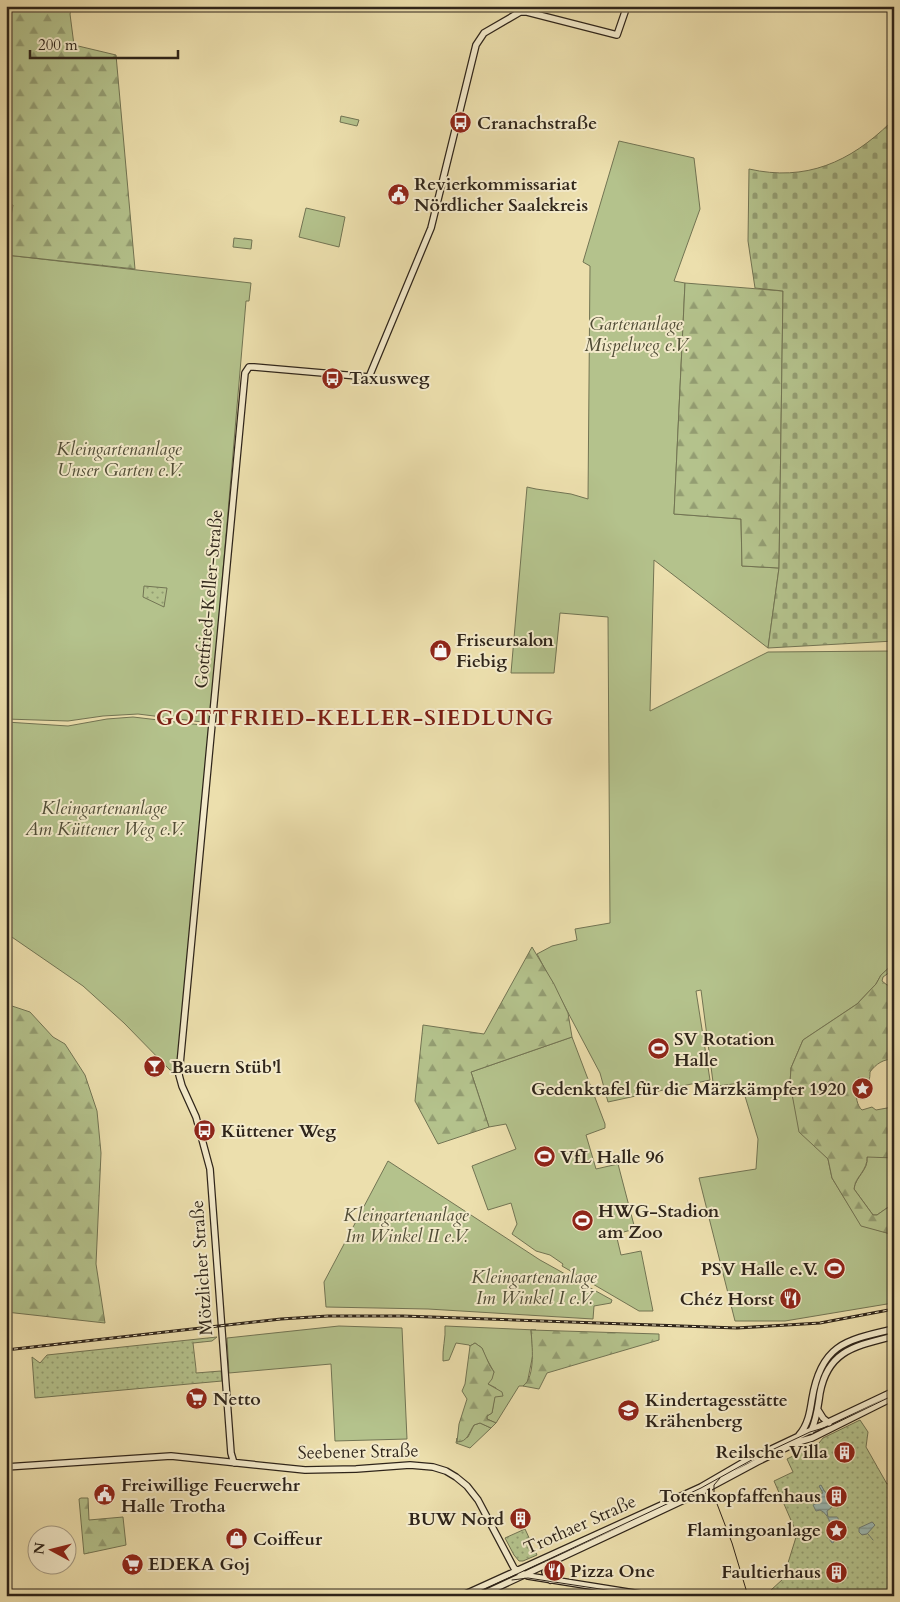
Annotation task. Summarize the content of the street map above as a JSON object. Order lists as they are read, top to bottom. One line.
{"streets":{"street":["Gottfried-Keller-Straße","Mötzlicher Straße","Seebener Straße","Trothaer Straße"]},"crossings":[["Gottfried-Keller-Straße","Mötzlicher Straße"],["Mötzlicher Straße","Seebener Straße"],["Seebener Straße","Trothaer Straße"]],"districts":["GOTTFRIED-KELLER-SIEDLUNG"],"parks":["Gartenanlage Mispelweg e.V.","Kleingartenanlage Unser Garten e.V.","Kleingartenanlage Am Küttener Weg e.V.","Kleingartenanlage Im Winkel II e.V.","Kleingartenanlage Im Winkel I e.V."],"places":{"bus stop":["Cranachstraße","Taxusweg","Küttener Weg"],"public building":["Revierkommissariat Nördlicher Saalekreis","Freiwillige Feuerwehr Halle Trotha"],"shop":["Friseursalon Fiebig","Coiffeur"],"sports":["SV Rotation Halle","VfL Halle 96","HWG-Stadion am Zoo","PSV Halle e.V."],"bar":["Bauern Stüb'l"],"place":["Gedenktafel für die Märzkämpfer 1920","Flamingoanlage"],"restaurant":["Chéz Horst","Pizza One"],"supermarket":["Netto","EDEKA Goj"],"school or university":["Kindertagesstätte Krähenberg"],"building":["Reilsche Villa","Totenkopfaffenhaus","BUW Nord","Faultierhaus"]},"scale_bar":"200 m","north":"left"}
